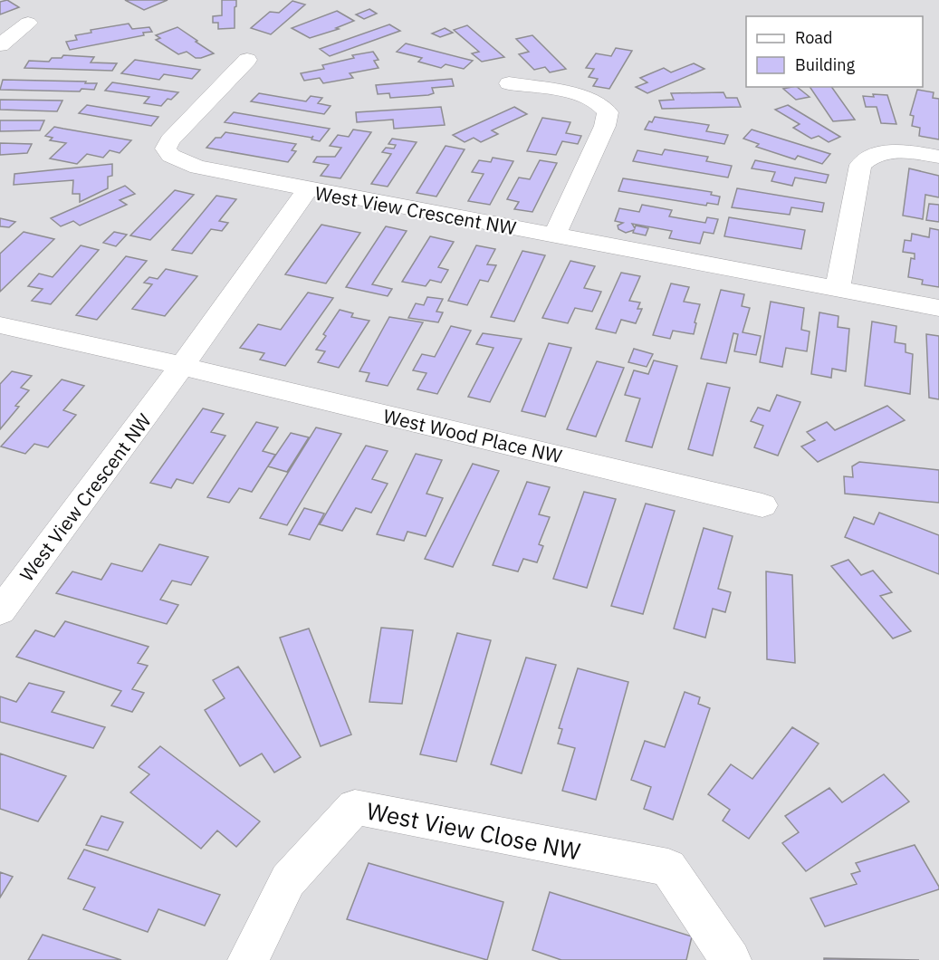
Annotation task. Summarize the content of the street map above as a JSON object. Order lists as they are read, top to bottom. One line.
{"streets":{"street":["West View Crescent NW","West Wood Place NW","West View Close NW"]},"crossings":[["West View Crescent NW","West Wood Place NW"]],"legend":["Road","Building"]}
